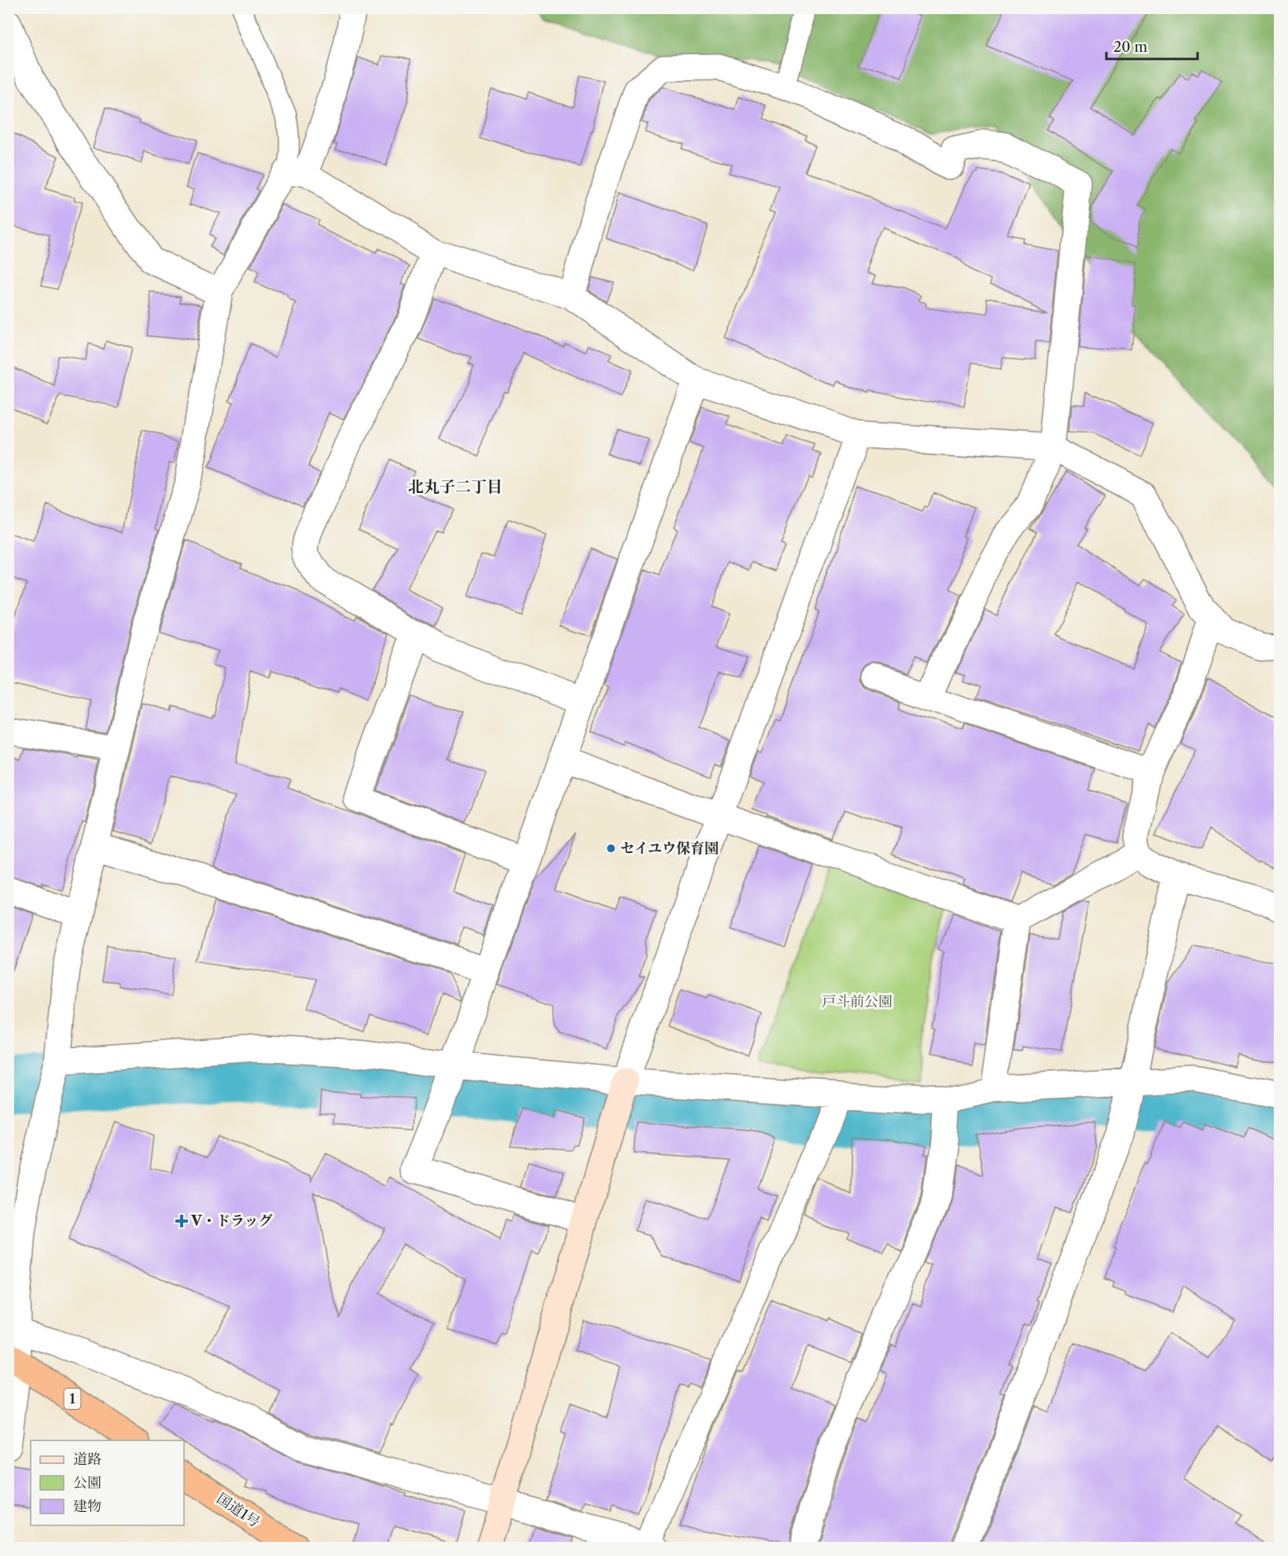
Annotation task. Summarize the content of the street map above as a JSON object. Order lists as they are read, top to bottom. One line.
{"streets":{"highway":["1","国道1号"]},"districts":["北丸子二丁目"],"parks":["戸斗前公園"],"places":{"other":["セイユウ保育園"],"health":["V・ドラッグ"]},"legend":["道路","公園","建物"],"scale_bar":"20 m"}
